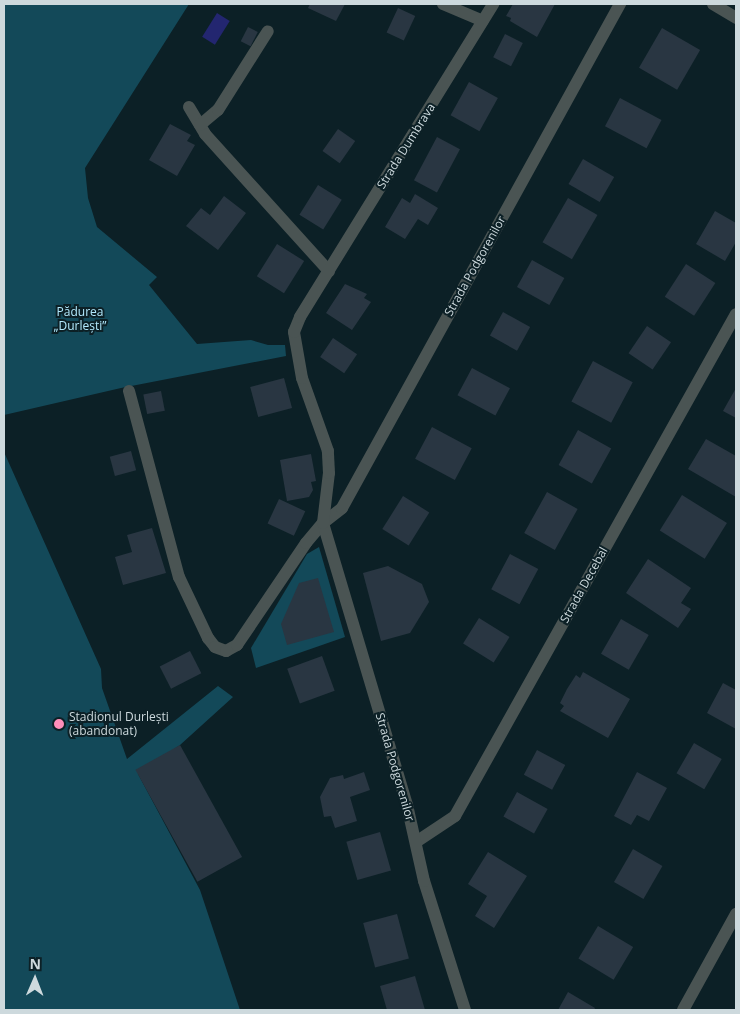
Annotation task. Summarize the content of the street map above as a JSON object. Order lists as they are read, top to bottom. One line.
{"streets":{"street":["Strada Dumbrava","Strada Podgorenilor","Strada Decebal"]},"crossings":[["Strada Dumbrava","Strada Podgorenilor"],["Strada Podgorenilor","Strada Decebal"]],"parks":["Pădurea „Durlești”"],"places":["Stadionul Durlești (abandonat)"],"north":"top"}
